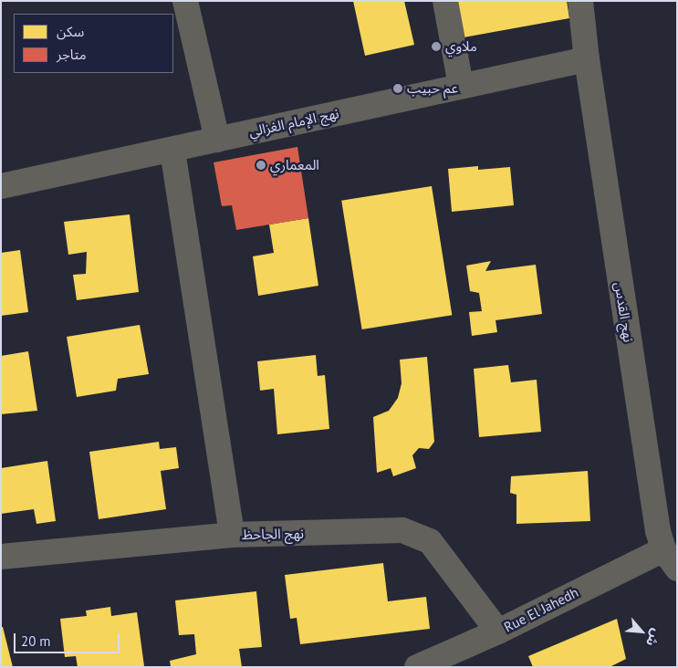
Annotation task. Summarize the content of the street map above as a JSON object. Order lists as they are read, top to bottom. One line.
{"streets":{"street":["نهج الإمام الغزالي","نهج القدس","نهج الجاحظ","Rue El Jahedh"]},"crossings":[["نهج الإمام الغزالي","نهج القدس"],["نهج القدس","Rue El Jahedh"],["نهج الجاحظ","Rue El Jahedh"]],"places":["ملاوي","عم حبيب","المعماري"],"legend":["سكن","متاجر"],"scale_bar":"20 m","north":"bottom right"}
